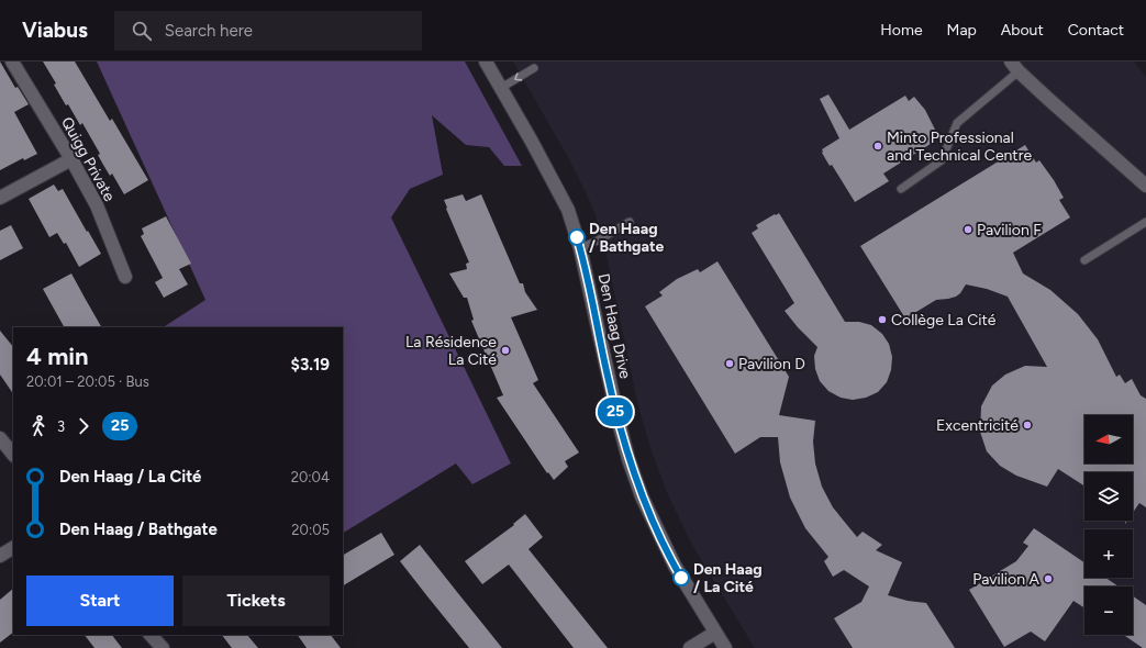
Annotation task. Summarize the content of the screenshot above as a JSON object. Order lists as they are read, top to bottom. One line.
{"streets":{"street":["Quigg Private","Den Haag Drive"]},"places":["Minto Professional and Technical Centre","Pavilion F","Den Haag / Bathgate","Collège La Cité","La Résidence La Cité","Pavilion D","Excentricité","Den Haag / La Cité","Pavilion A"],"lines":["bus line 25"],"north":"left","page":{"header":"Viabus","search":"Search here","nav":["Home","Map","About","Contact"],"on_map":"25","heading":["4 min","20:01 – 20:05 · Bus","$3.19"],"legs":["3","25"],"map_buttons":["+","−"],"list":[{"name":"Den Haag / La Cité","value":"20:04"},{"name":"Den Haag / Bathgate","value":"20:05"}],"buttons":["Start","Tickets"]}}
